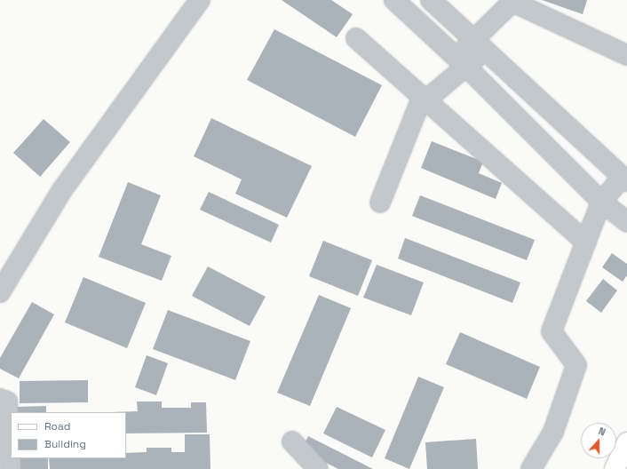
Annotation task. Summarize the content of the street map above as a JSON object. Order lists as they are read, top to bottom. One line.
{"legend":["Road","Building"],"north":"top"}
